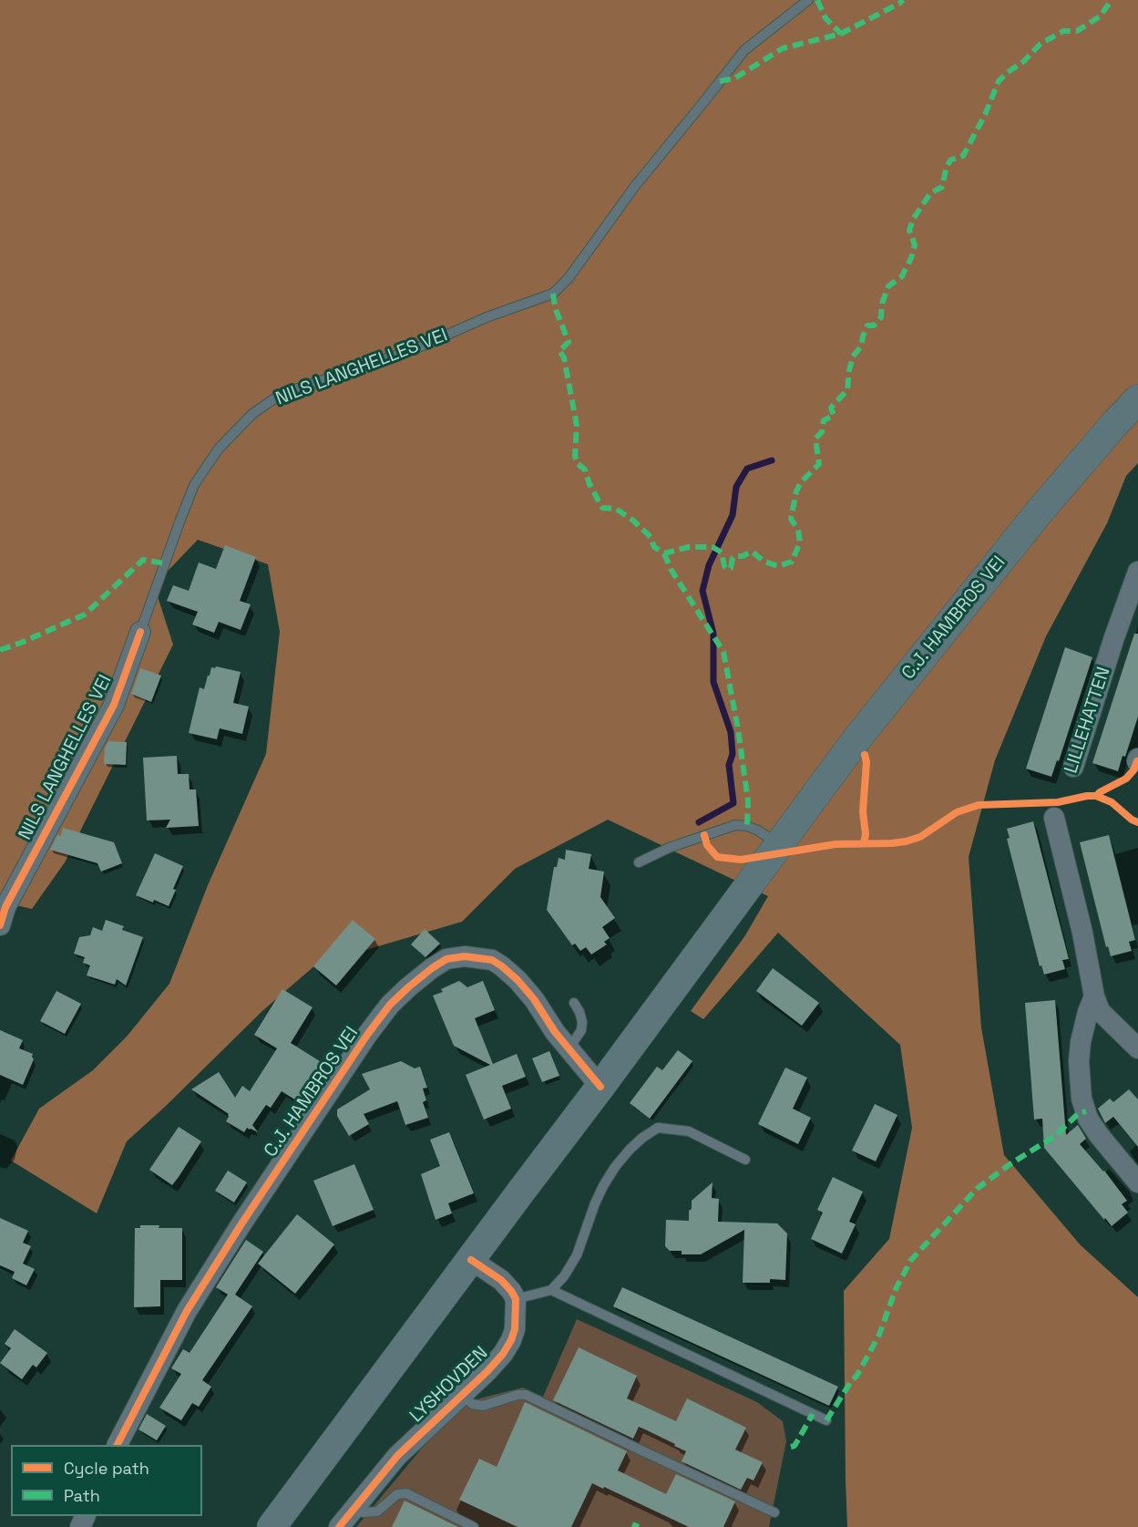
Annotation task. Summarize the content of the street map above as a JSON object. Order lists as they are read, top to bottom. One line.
{"streets":{"main road":["C.J. HAMBROS VEI"],"street":["NILS LANGHELLES VEI","LILLEHATTEN","LYSHOVDEN"]},"legend":["Cycle path","Path"]}
